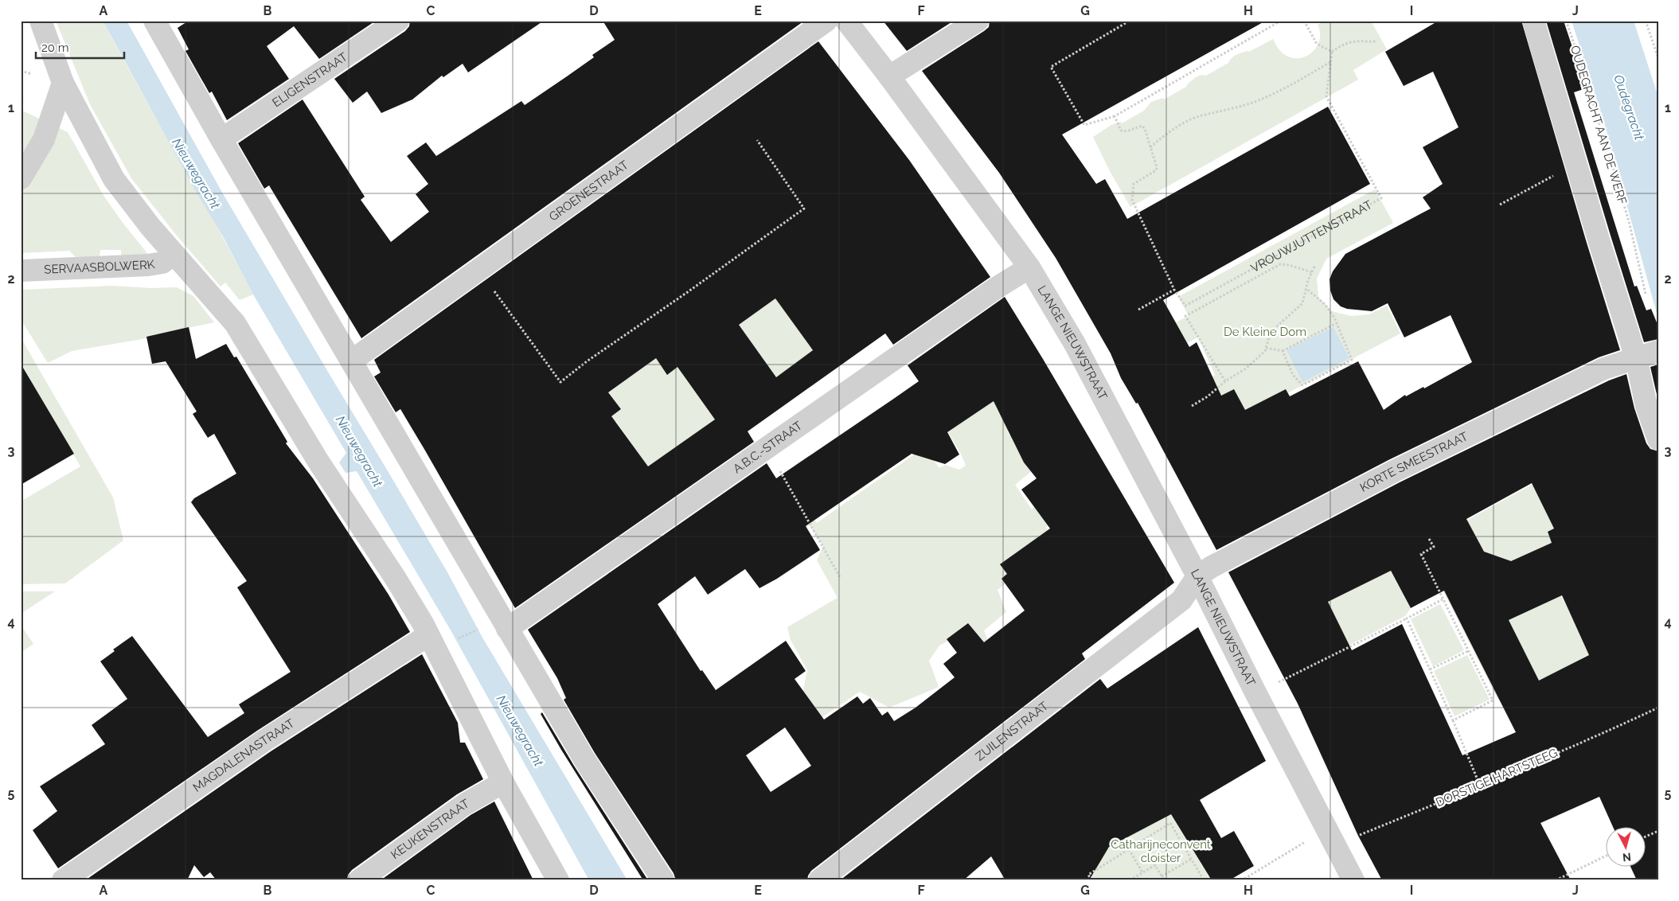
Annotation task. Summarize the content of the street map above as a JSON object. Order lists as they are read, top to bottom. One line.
{"streets":{"street":["ELIGENSTRAAT","GROENESTRAAT","SERVAASBOLWERK","LANGE NIEUWSTRAAT","A.B.C.-STRAAT","KORTE SMEESTRAAT","ZUILENSTRAAT","MAGDALENASTRAAT","KEUKENSTRAAT"],"path":["OUDEGRACHT AAN DE WERF","VROUWJUTTENSTRAAT","DORSTIGE HARTSTEEG"]},"crossings":[["LANGE NIEUWSTRAAT","A.B.C.-STRAAT"],["LANGE NIEUWSTRAAT","KORTE SMEESTRAAT"],["LANGE NIEUWSTRAAT","ZUILENSTRAAT"],["LANGE NIEUWSTRAAT","DORSTIGE HARTSTEEG"],["KORTE SMEESTRAAT","ZUILENSTRAAT"]],"water":["Oudegracht","Nieuwegracht"],"parks":["De Kleine Dom","Catharijneconvent cloister"],"scale_bar":"20 m","north":"bottom","grid":{"columns":["A","B","C","D","E","F","G","H","I","J"],"rows":["1","2","3","4","5"]}}
